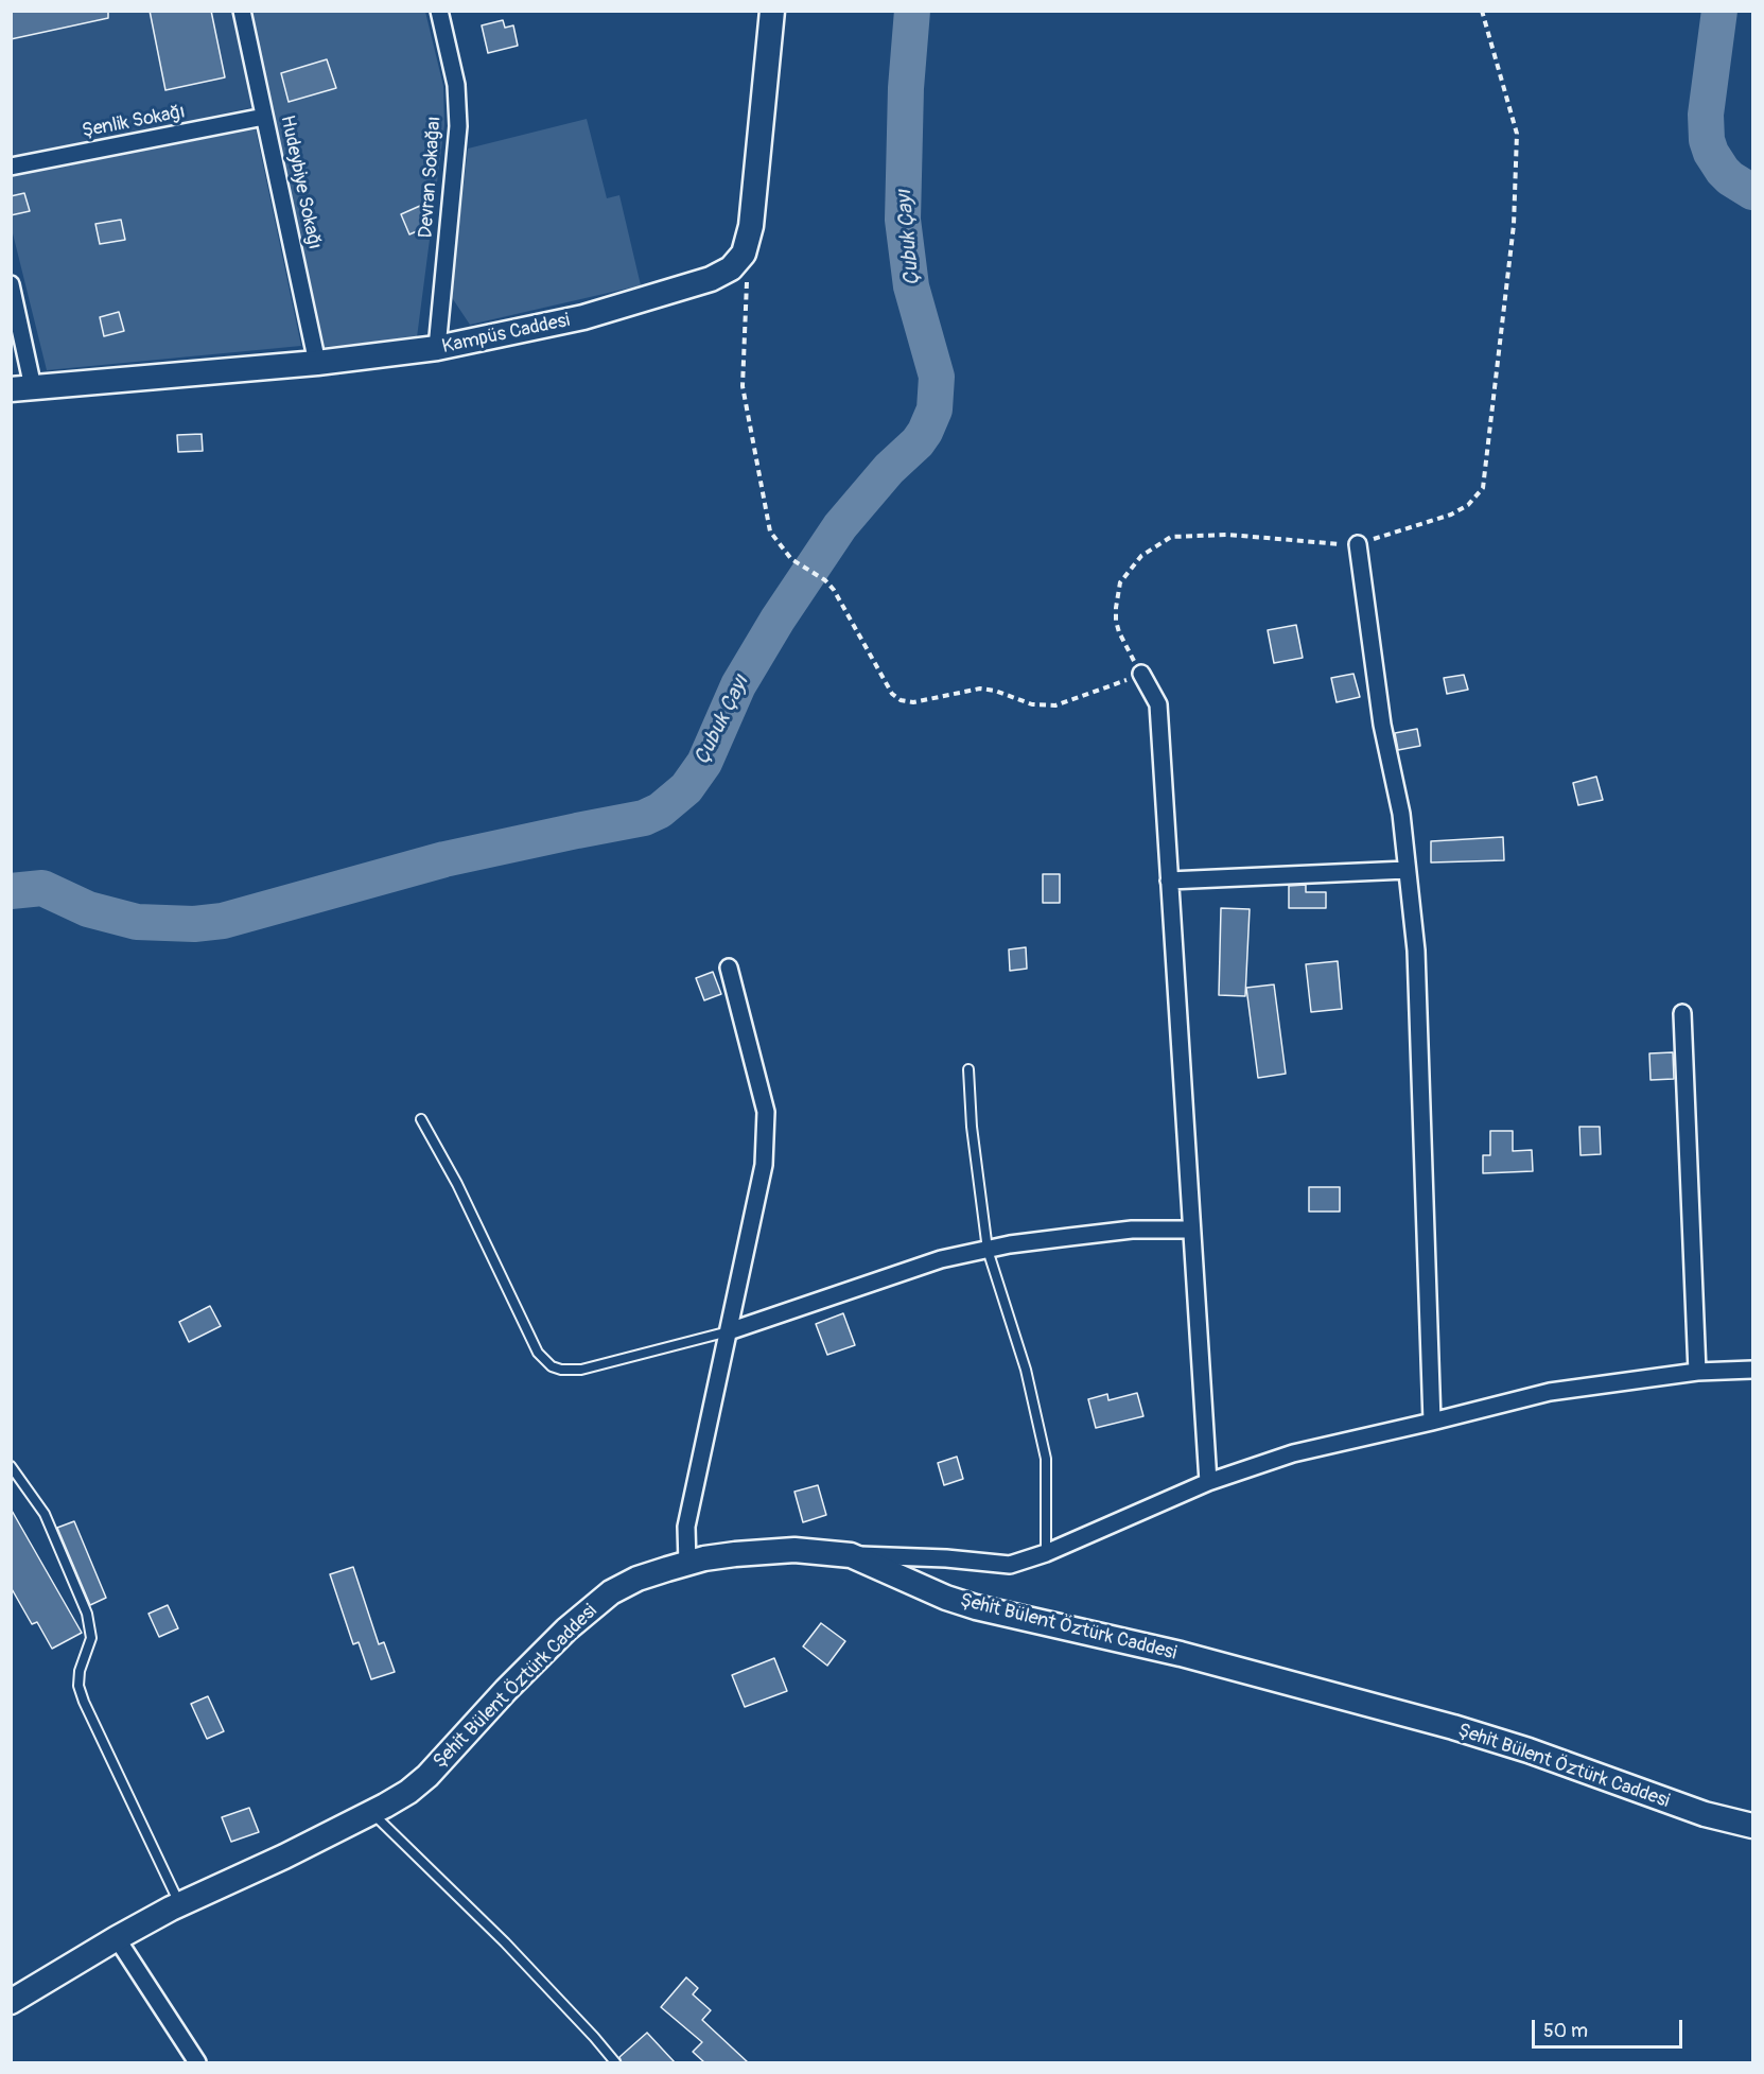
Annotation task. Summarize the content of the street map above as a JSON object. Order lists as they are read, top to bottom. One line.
{"streets":{"street":["Şenlik Sokağı","Devran Sokağaı","Hudeybiye Sokağı","Kampüs Caddesi","Şehit Bülent Öztürk Caddesi"]},"crossings":[["Şenlik Sokağı","Hudeybiye Sokağı"],["Devran Sokağaı","Kampüs Caddesi"],["Hudeybiye Sokağı","Kampüs Caddesi"]],"water":["Çubuk Çayı"],"scale_bar":"50 m"}
